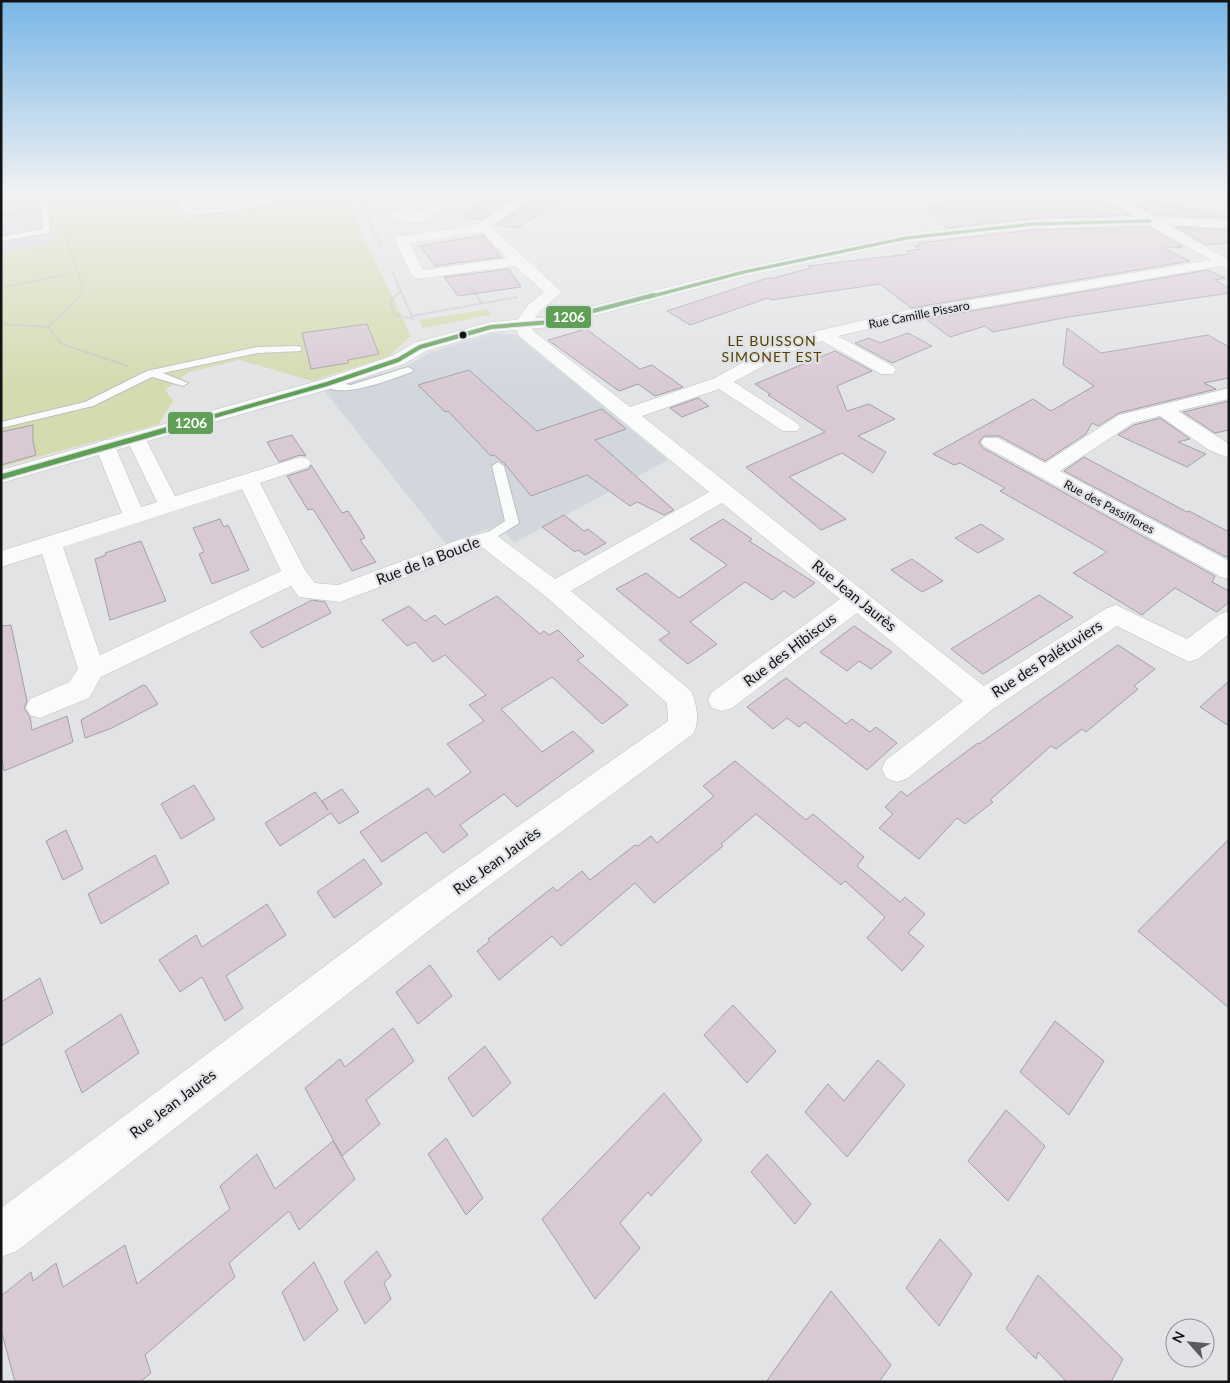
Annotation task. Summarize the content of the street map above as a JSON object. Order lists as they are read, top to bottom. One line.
{"streets":{"street":["Rue Camille Pissaro","Rue des Passiflores","Rue de la Boucle","Rue Jean Jaurès","Rue des Hibiscus","Rue des Palétuviers"]},"crossings":[["Rue Camille Pissaro","Rue Jean Jaurès"],["Rue de la Boucle","Rue Jean Jaurès"],["Rue Jean Jaurès","Rue des Hibiscus"],["Rue Jean Jaurès","Rue des Palétuviers"]],"districts":["LE BUISSON SIMONET EST"],"lines":["transit line 1206"],"north":"top left"}
